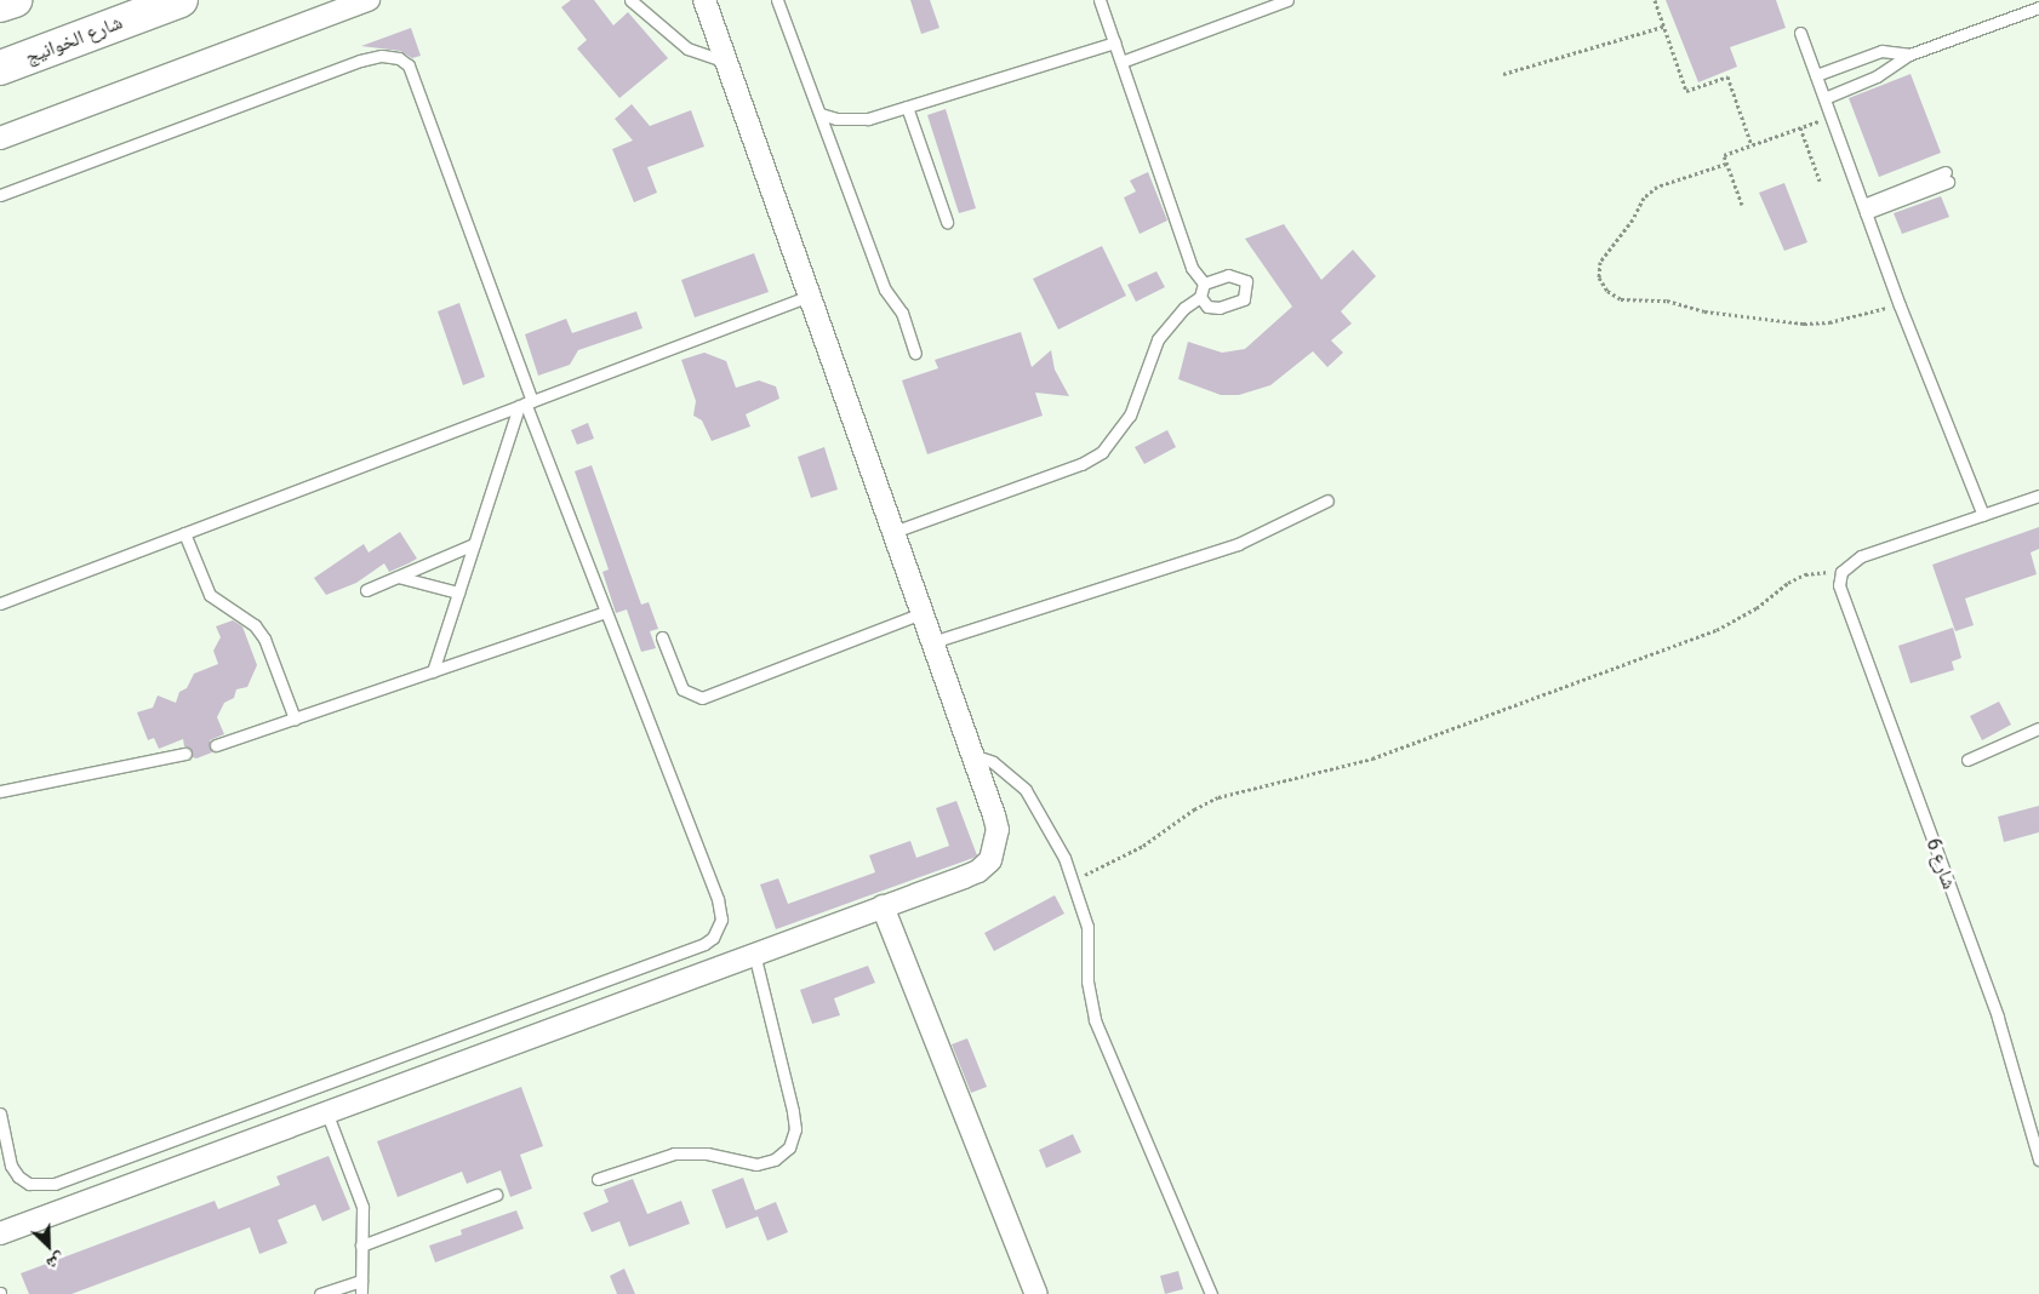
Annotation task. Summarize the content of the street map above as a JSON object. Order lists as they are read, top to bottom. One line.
{"streets":{"highway":["شارع الخوانيج"],"lane":["شارع 6"]},"north":"bottom right"}
